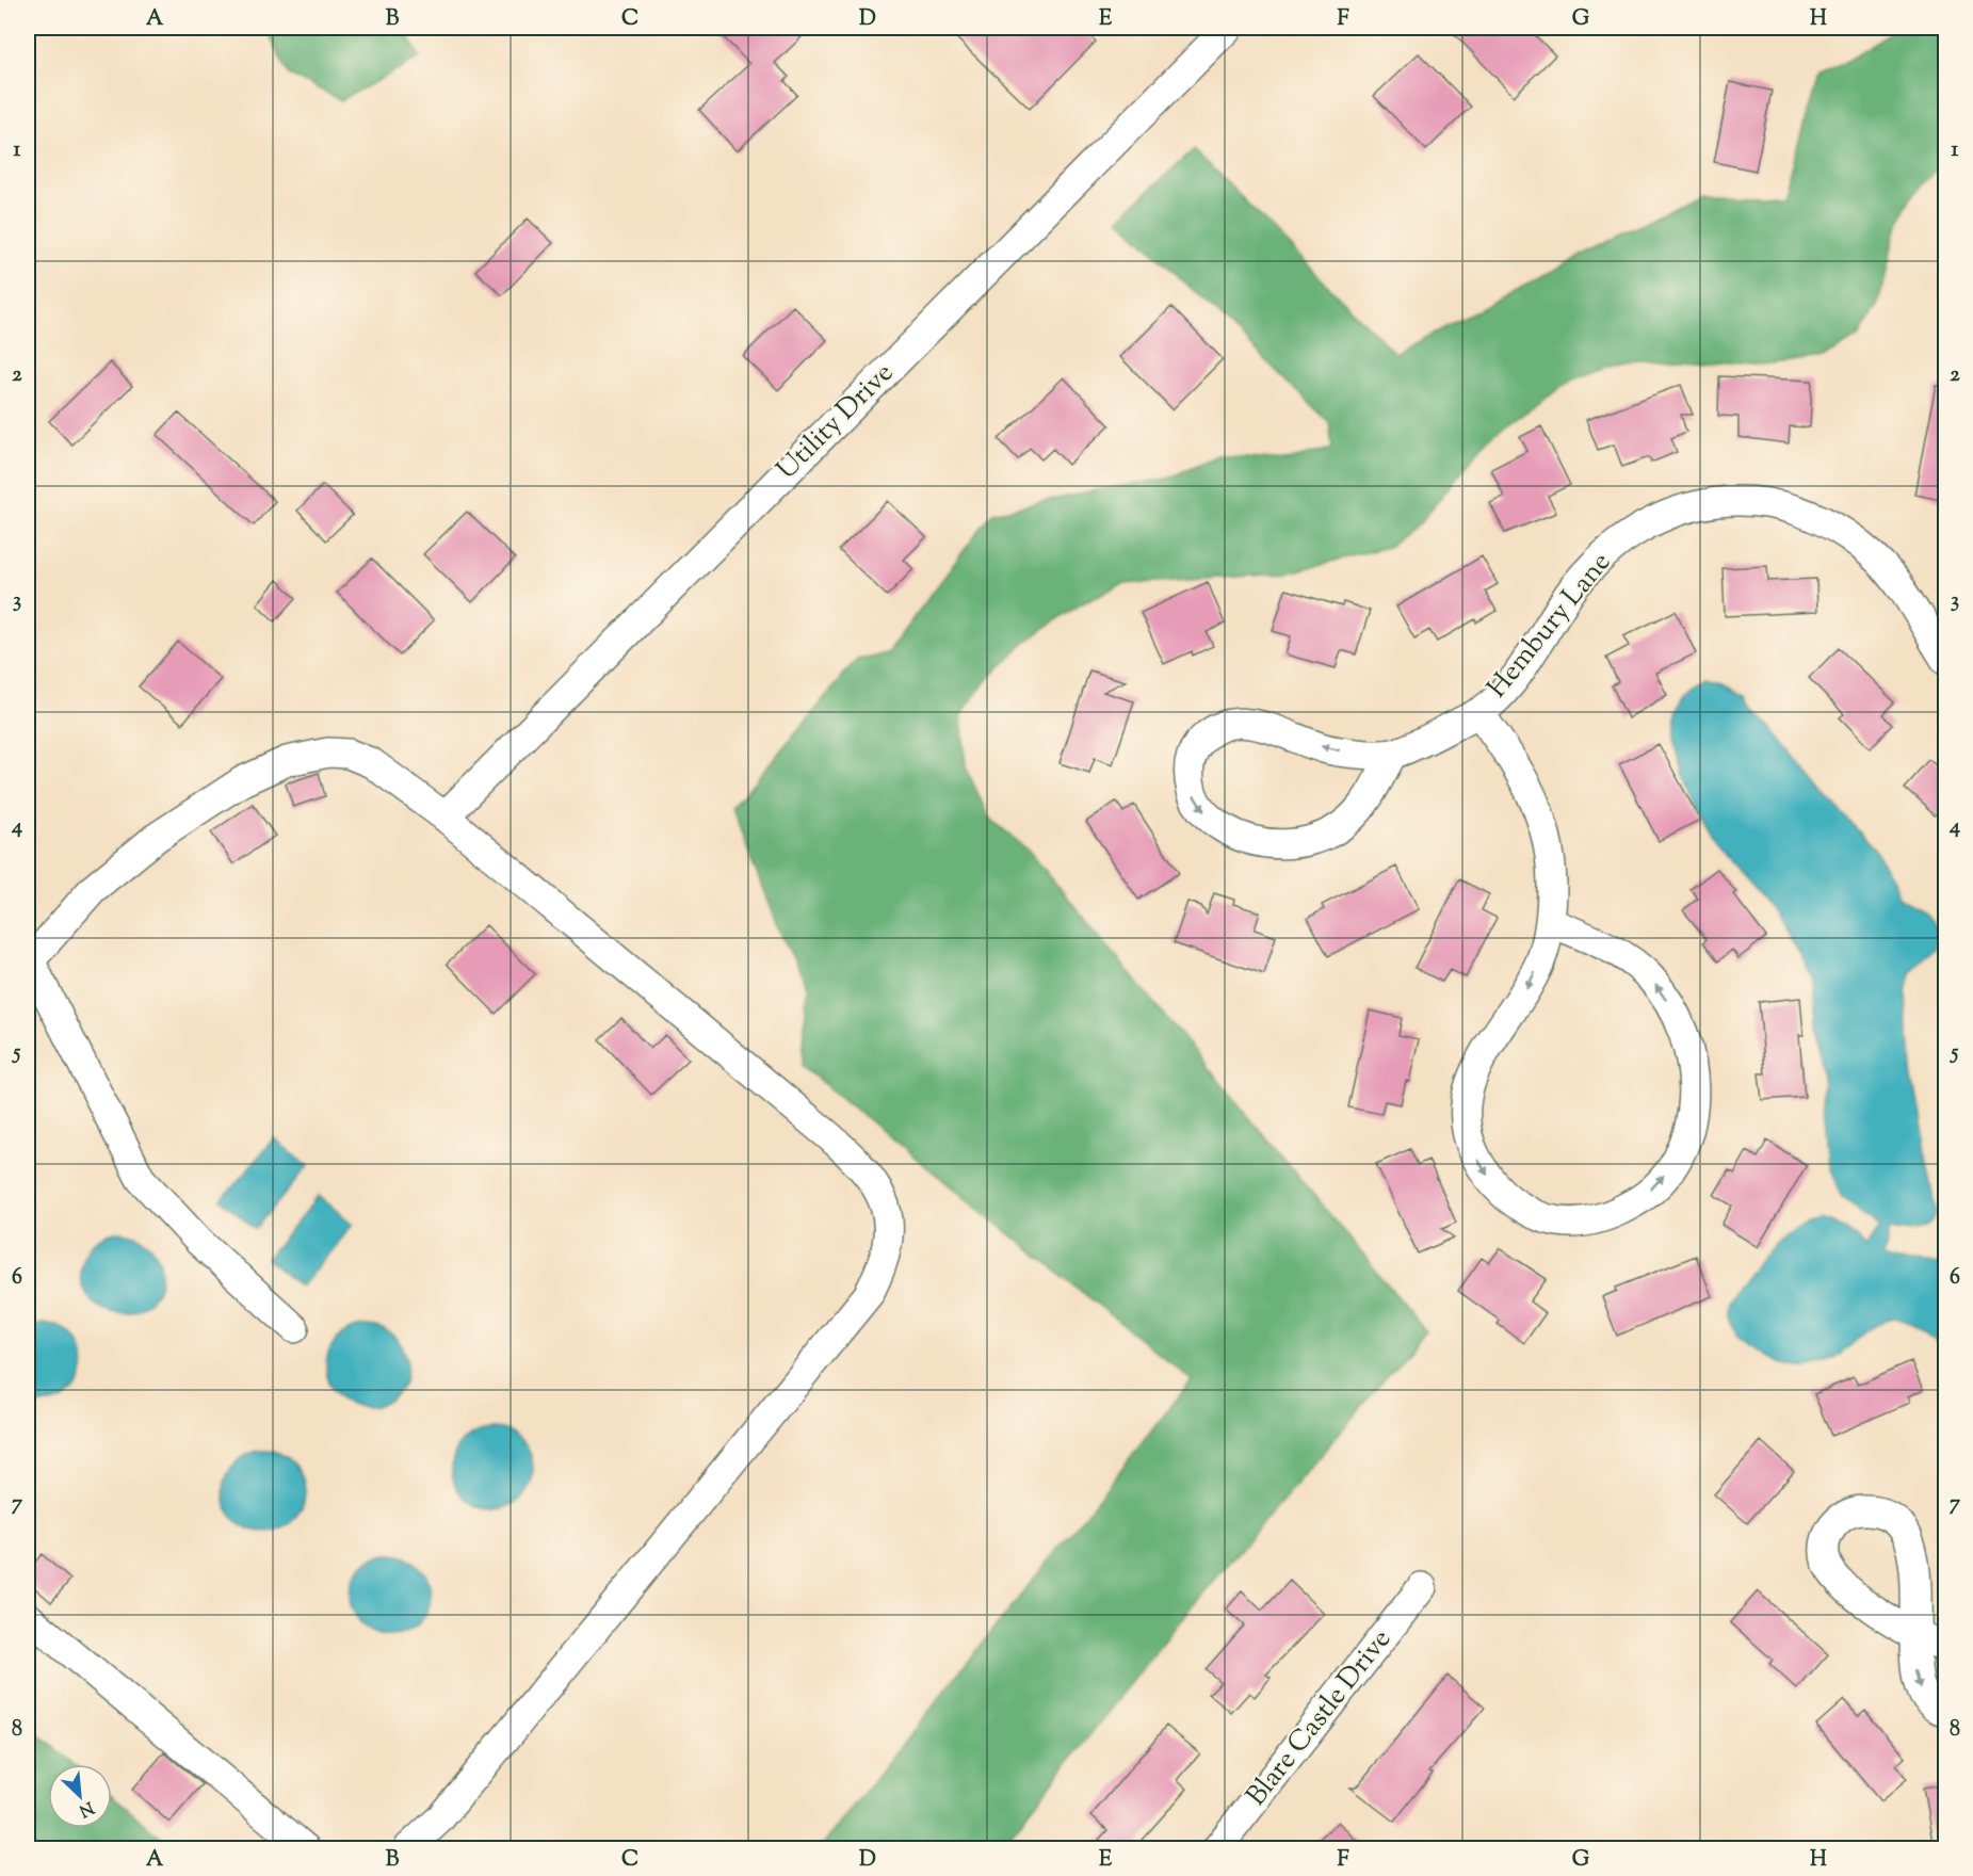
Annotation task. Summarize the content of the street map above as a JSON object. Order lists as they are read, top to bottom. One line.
{"streets":{"street":["Utility Drive","Hembury Lane","Blare Castle Drive"]},"north":"bottom right","grid":{"columns":["A","B","C","D","E","F","G","H"],"rows":["1","2","3","4","5","6","7","8"]}}
